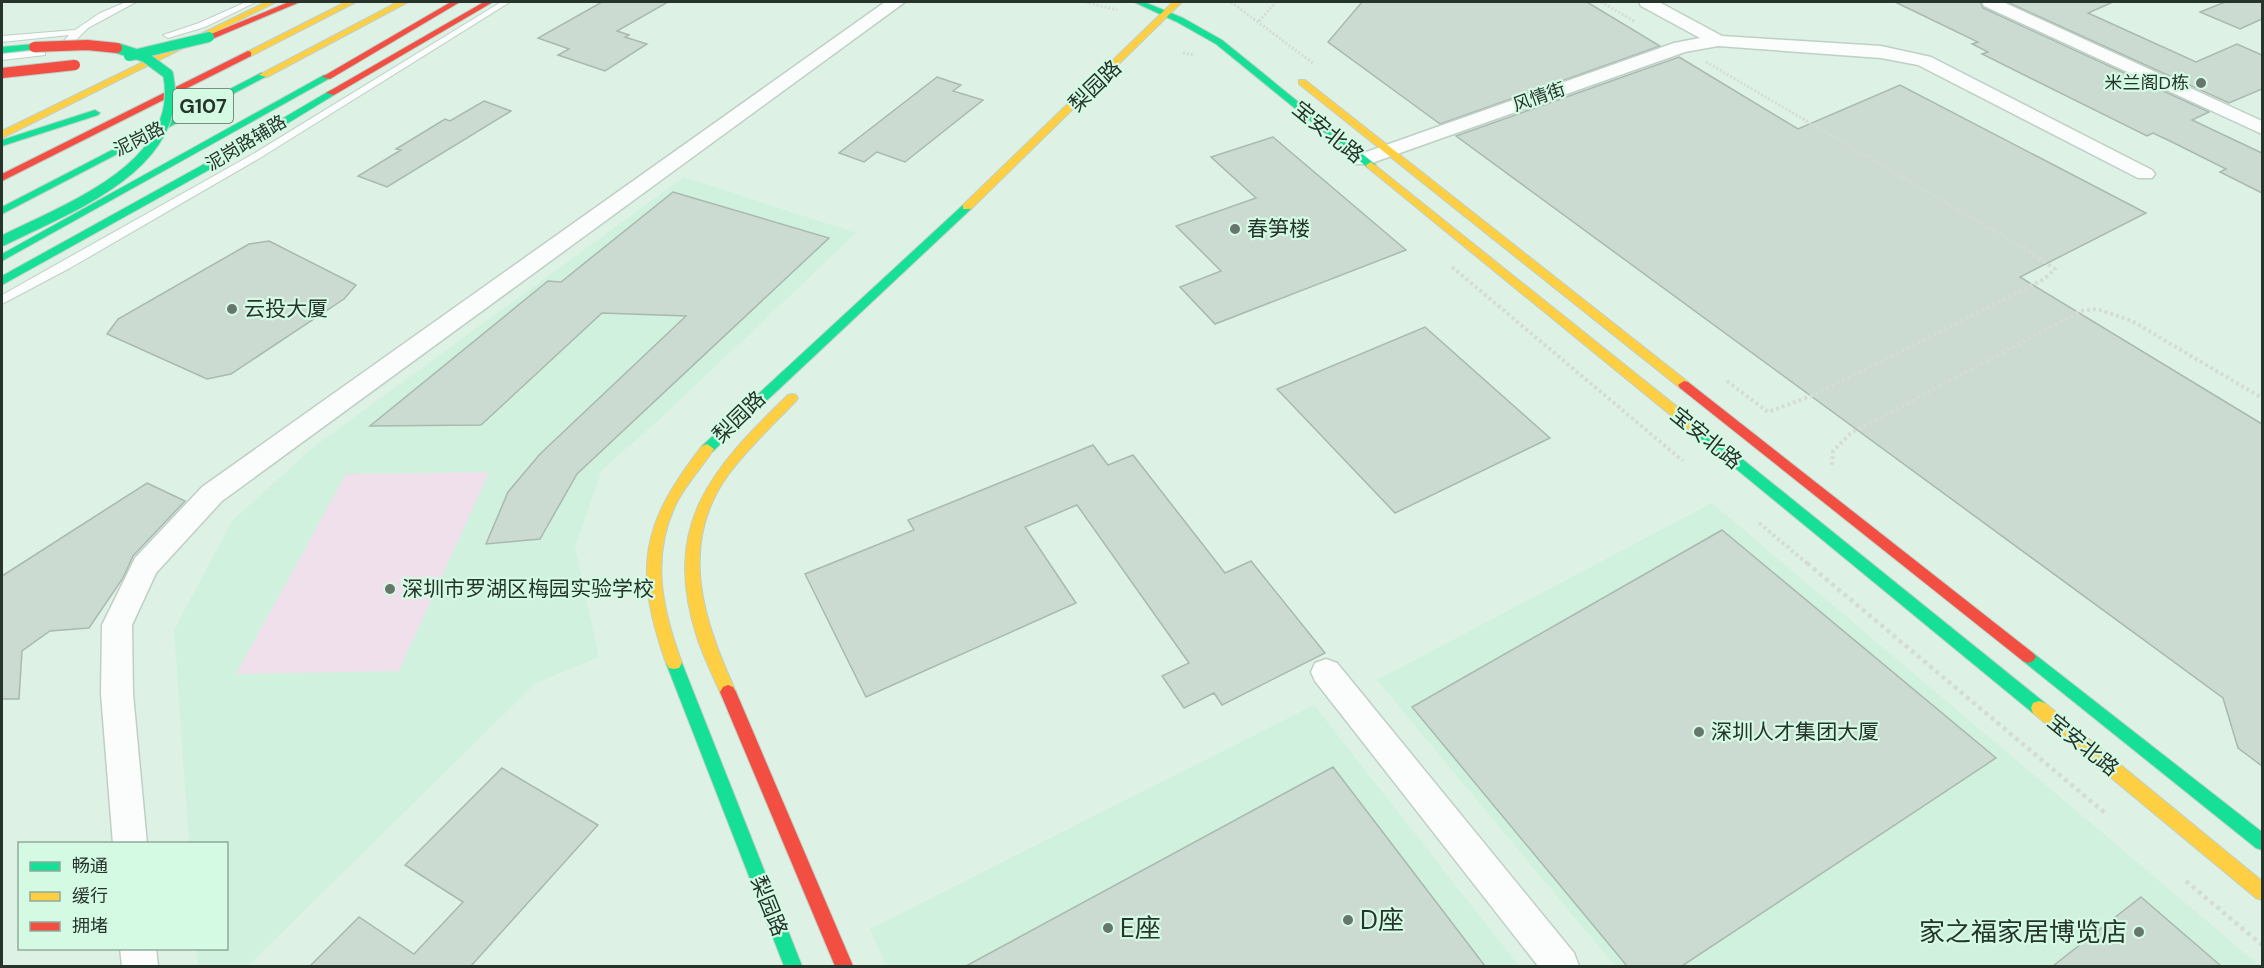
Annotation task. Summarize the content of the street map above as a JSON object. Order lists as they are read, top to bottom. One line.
{"streets":{"main road":["梨园路","G107","宝安北路","泥岗路","泥岗路辅路"],"street":["风情街"]},"crossings":[["梨园路","宝安北路"],["风情街","宝安北路"]],"places":["米兰阁D栋","春笋楼","云投大厦","深圳市罗湖区梅园实验学校","深圳人才集团大厦","D座","E座","家之福家居博览店"],"legend":["畅通","缓行","拥堵"]}
